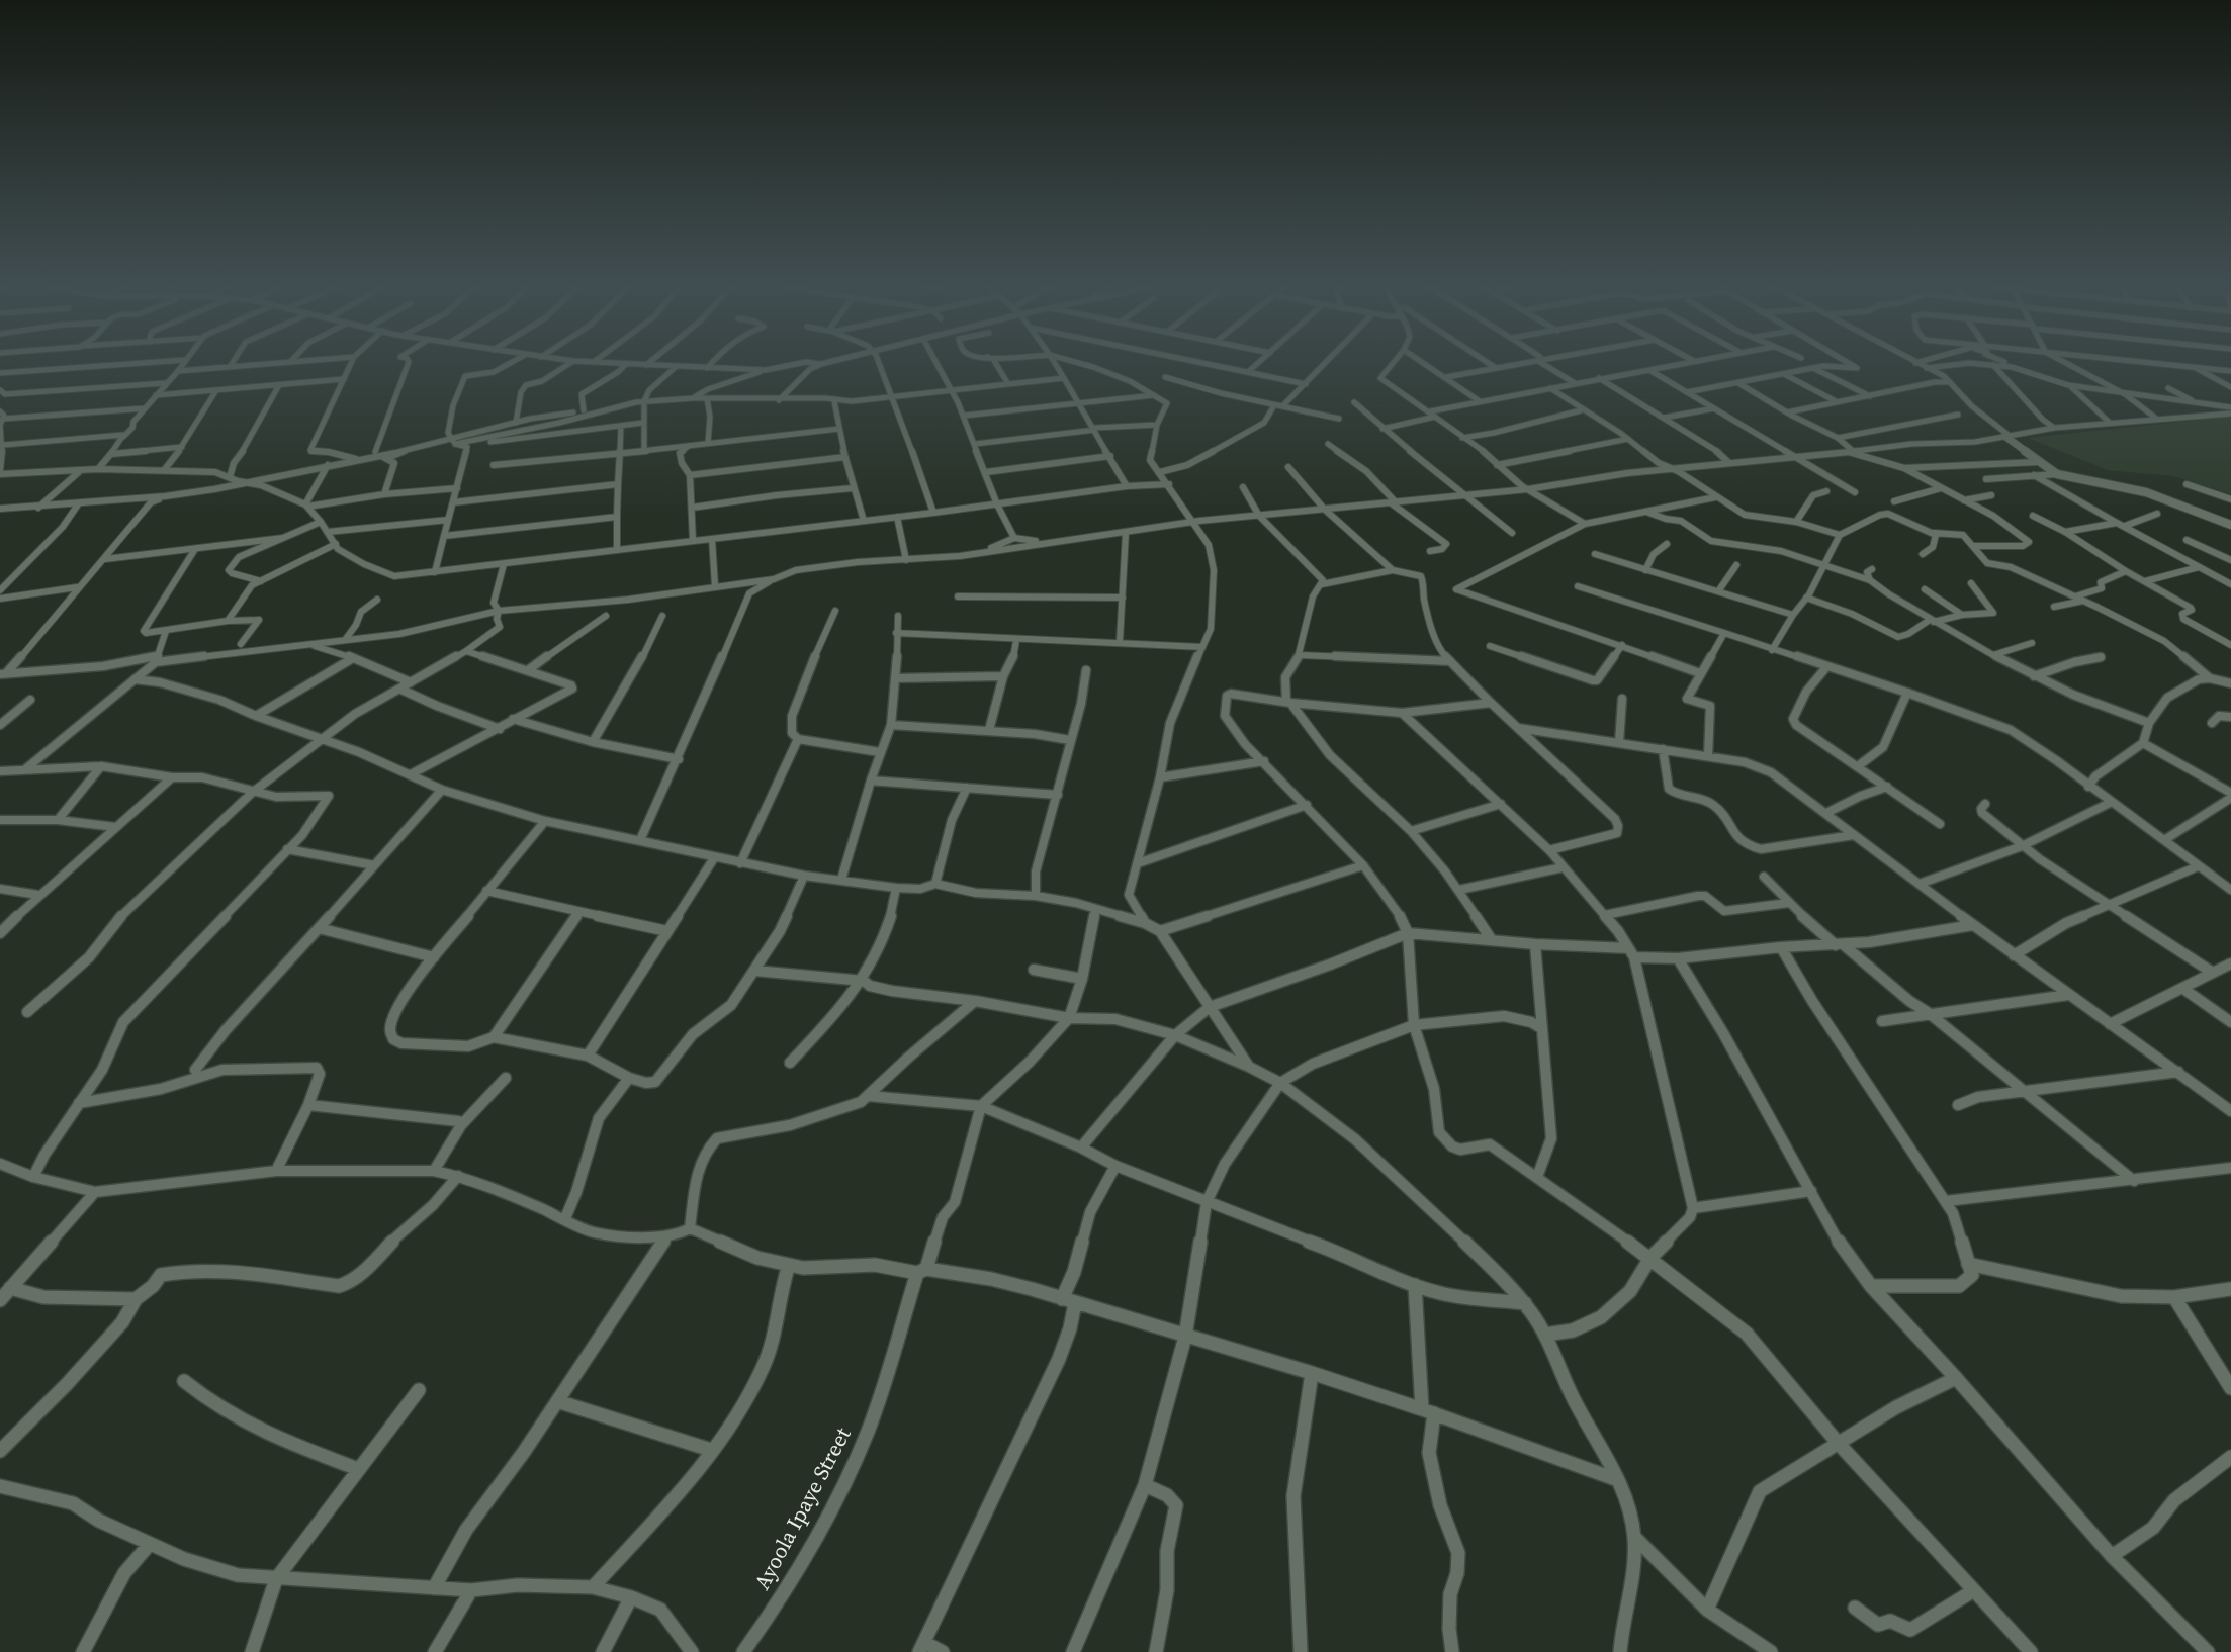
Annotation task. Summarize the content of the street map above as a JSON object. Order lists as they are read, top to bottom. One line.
{"streets":{"street":["Ayoola Ipaye Street"]}}
